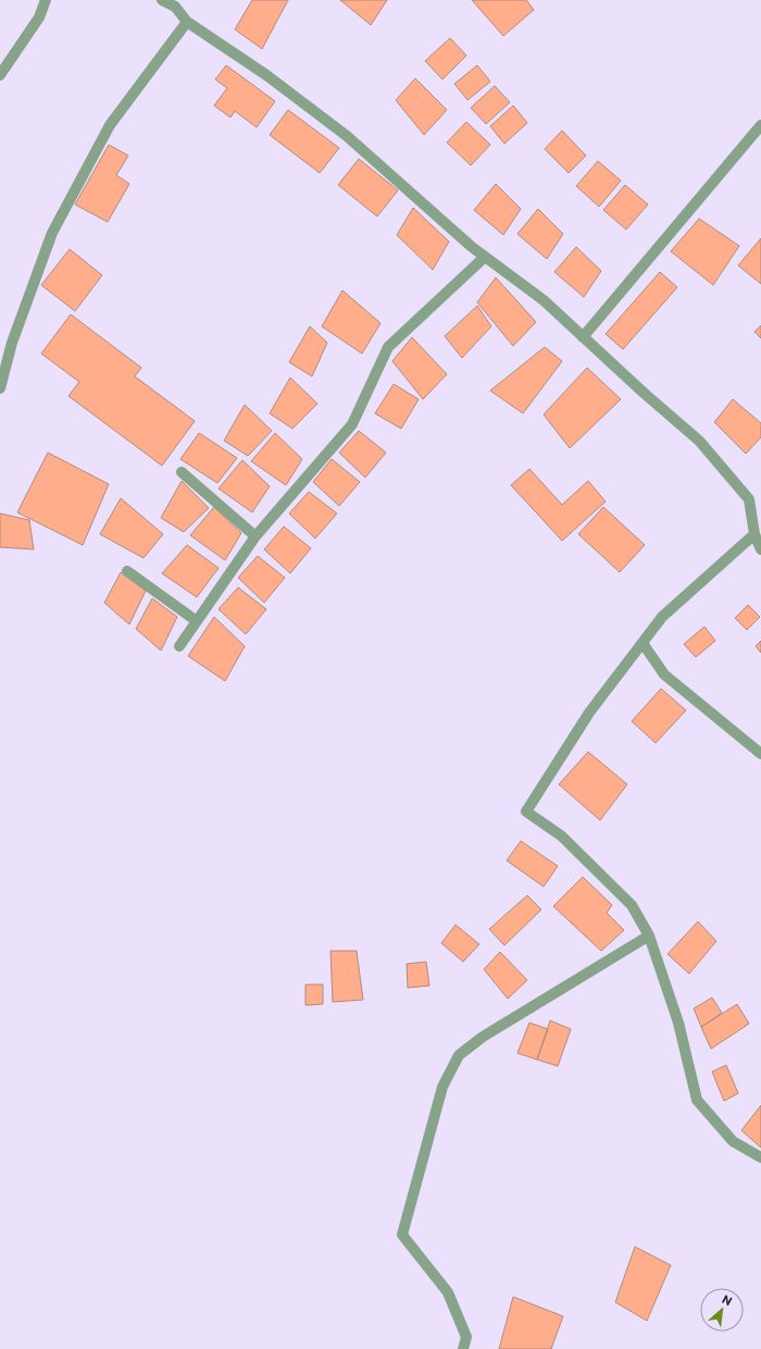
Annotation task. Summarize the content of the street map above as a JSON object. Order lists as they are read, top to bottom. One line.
{"north":"top right"}
